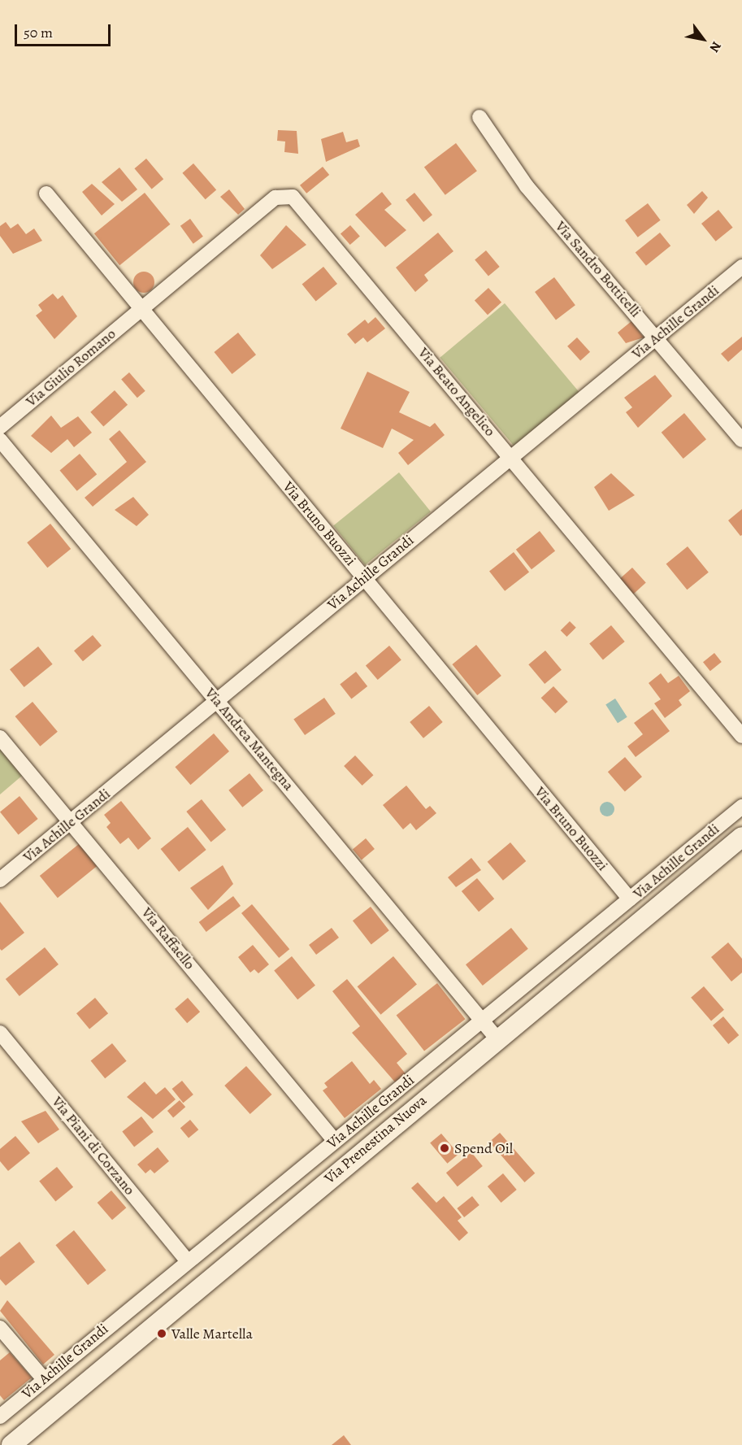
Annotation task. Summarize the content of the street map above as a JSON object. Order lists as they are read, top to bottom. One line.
{"streets":{"main road":["Via Prenestina Nuova"],"street":["Via Sandro Botticelli","Via Achille Grandi","Via Giulio Romano","Via Beato Angelico","Via Bruno Buozzi","Via Andrea Mantegna","Via Raffaello","Via Piani di Corzano"]},"crossings":[["Via Sandro Botticelli","Via Achille Grandi"],["Via Achille Grandi","Via Beato Angelico"],["Via Achille Grandi","Via Bruno Buozzi"],["Via Achille Grandi","Via Andrea Mantegna"],["Via Achille Grandi","Via Raffaello"],["Via Achille Grandi","Via Piani di Corzano"],["Via Giulio Romano","Via Beato Angelico"],["Via Giulio Romano","Via Bruno Buozzi"],["Via Beato Angelico","Via Bruno Buozzi"],["Via Andrea Mantegna","Via Prenestina Nuova"]],"places":["Spend Oil","Valle Martella"],"scale_bar":"50 m","north":"bottom right"}
